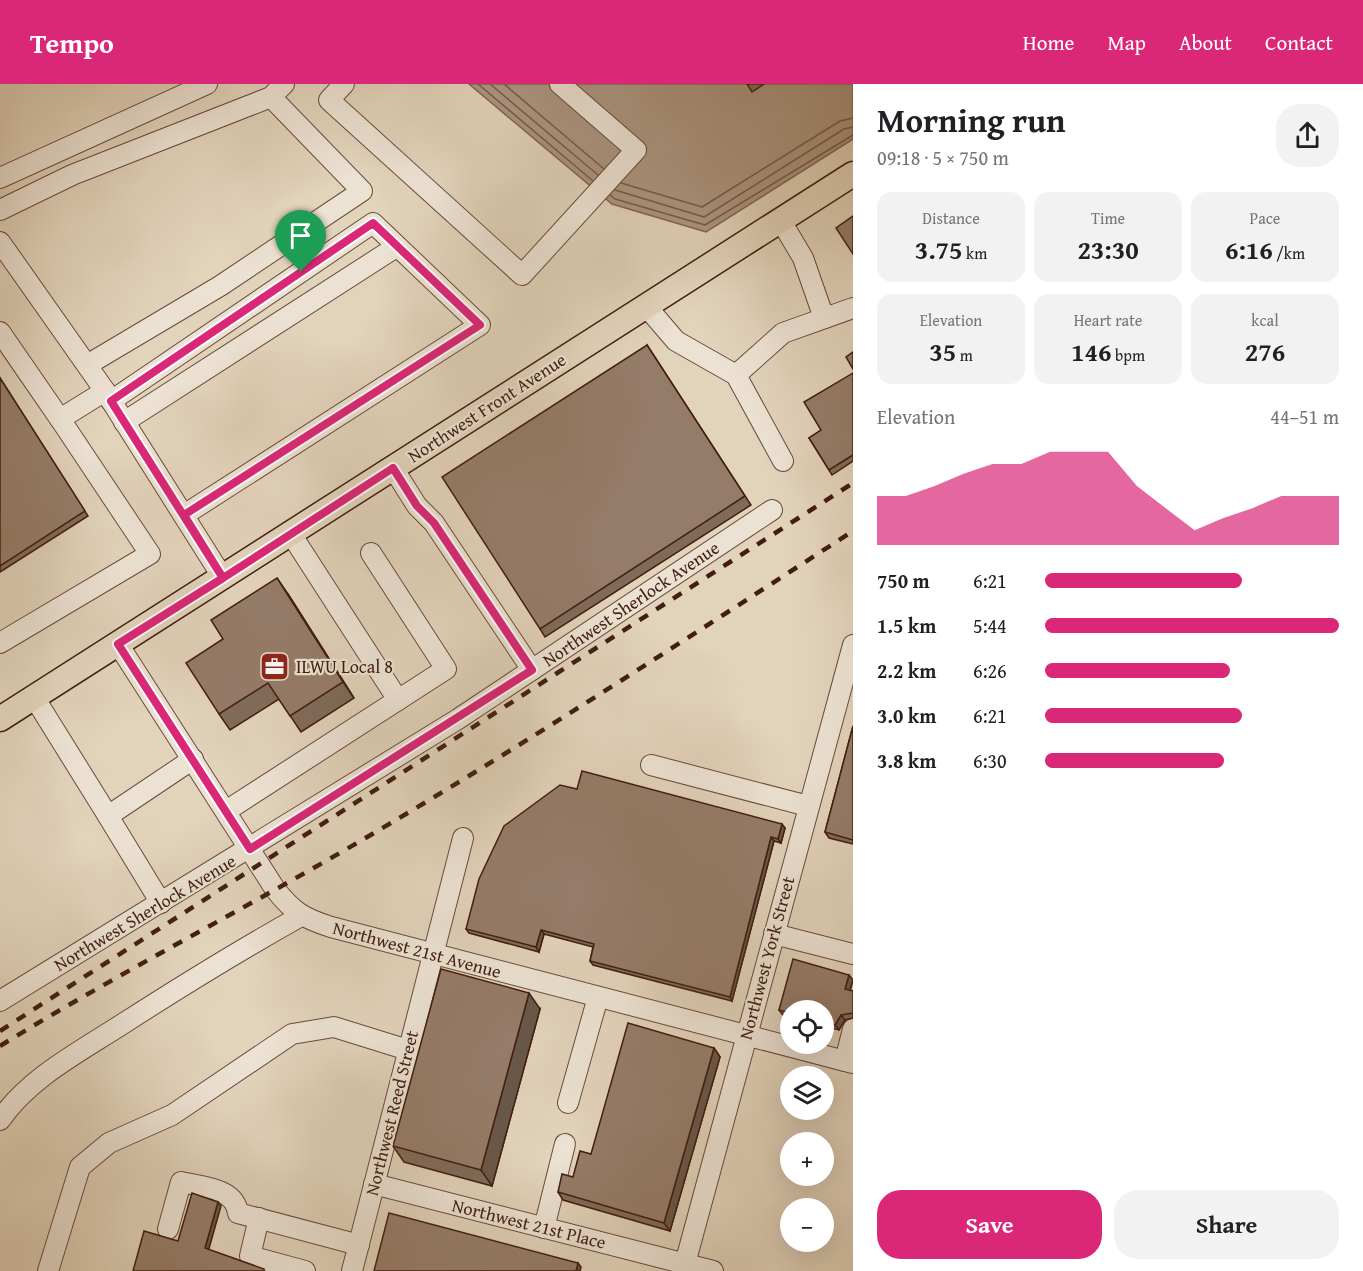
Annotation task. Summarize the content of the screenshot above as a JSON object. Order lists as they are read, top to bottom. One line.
{"streets":{"main road":["Northwest Front Avenue"],"street":["Northwest Sherlock Avenue","Northwest 21st Avenue","Northwest York Street","Northwest Reed Street","Northwest 21st Place"]},"crossings":[["Northwest Front Avenue","Northwest 21st Avenue"],["Northwest Sherlock Avenue","Northwest 21st Avenue"],["Northwest 21st Avenue","Northwest York Street"],["Northwest 21st Avenue","Northwest Reed Street"],["Northwest York Street","Northwest 21st Place"],["Northwest Reed Street","Northwest 21st Place"]],"places":{"office":["ILWU Local 8"]},"page":{"header":"Tempo","nav":["Home","Map","About","Contact"],"heading":["Morning run","09:18 · 5 × 750 m"],"stats":[["Distance","3.75 km"],["Time","23:30"],["Pace","6:16 /km"],["Elevation","35 m"],["Heart rate","146 bpm"],["kcal","276"]],"chart":["Elevation","44–51 m"],"list":[{"name":"750 m","note":"6:21"},{"name":"1.5 km","note":"5:44"},{"name":"2.2 km","note":"6:26"},{"name":"3.0 km","note":"6:21"},{"name":"3.8 km","note":"6:30"}],"map_buttons":["+","−"],"buttons":["Save","Share"]}}
